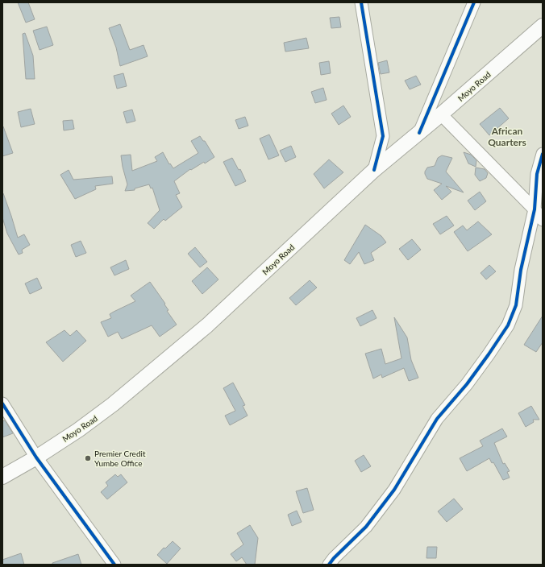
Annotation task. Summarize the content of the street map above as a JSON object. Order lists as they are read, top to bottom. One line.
{"streets":{"main road":["Moyo Road"]},"districts":["African Quarters"],"places":["Premier Credit Yumbe Office"]}
